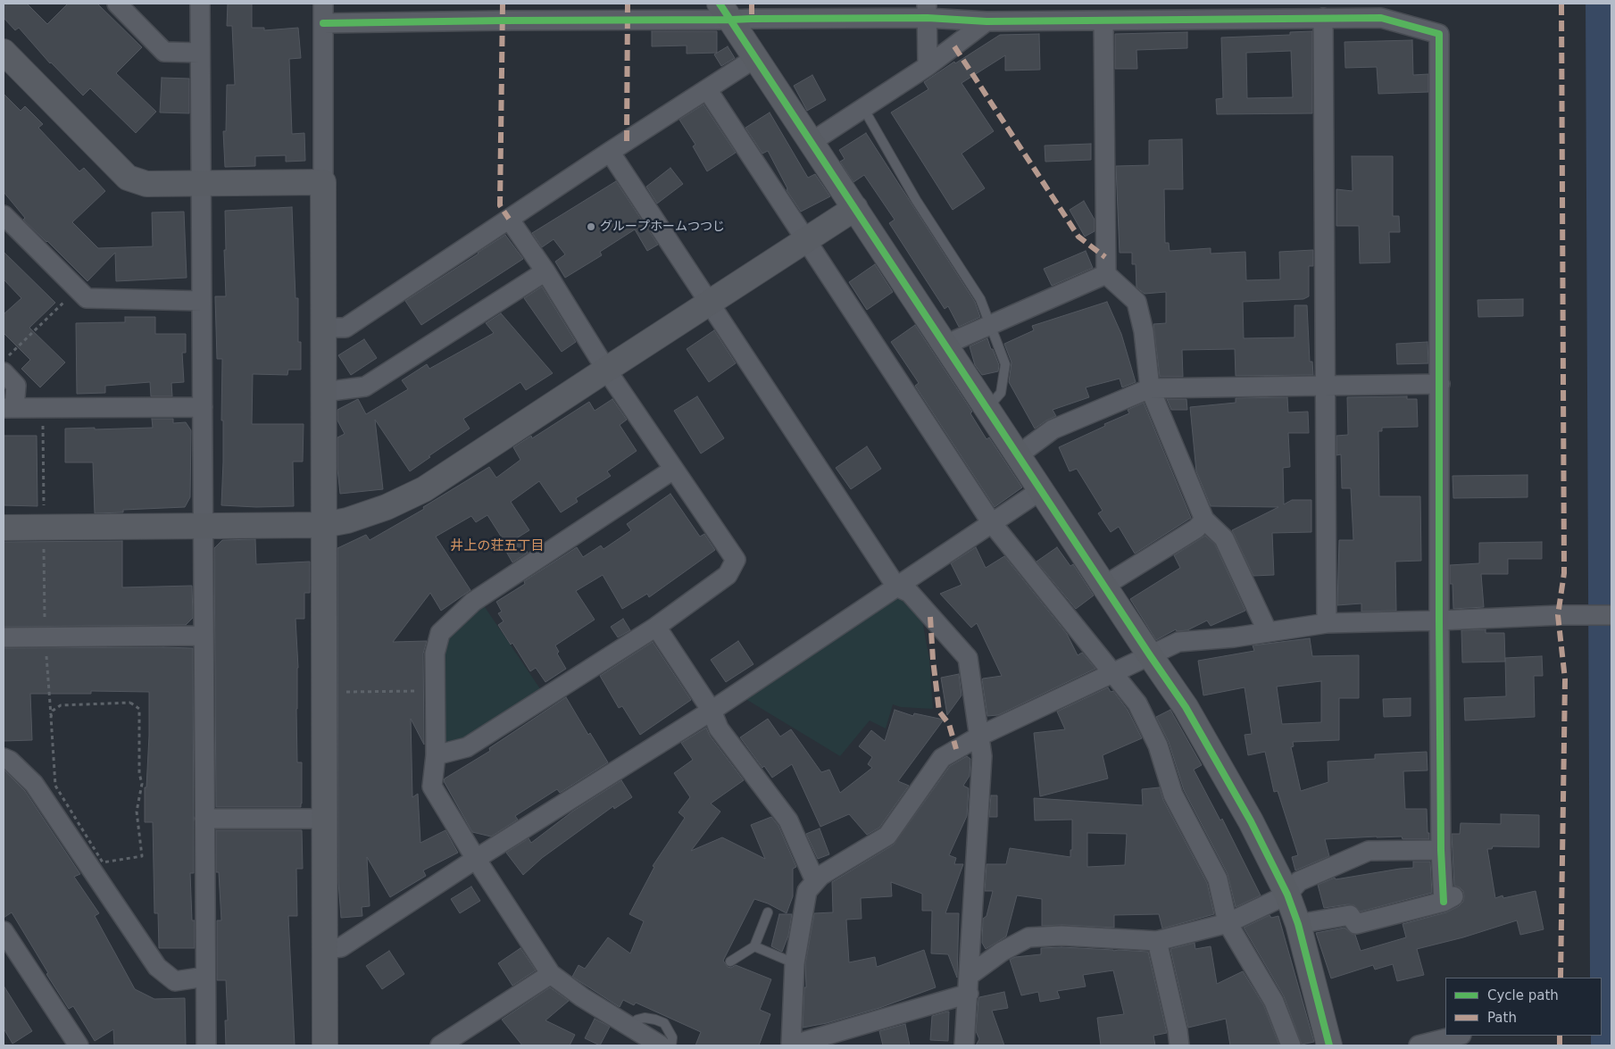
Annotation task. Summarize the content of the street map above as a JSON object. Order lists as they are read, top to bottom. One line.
{"districts":["井上の荘五丁目"],"places":["グループホームつつじ"],"legend":["Cycle path","Path"]}
